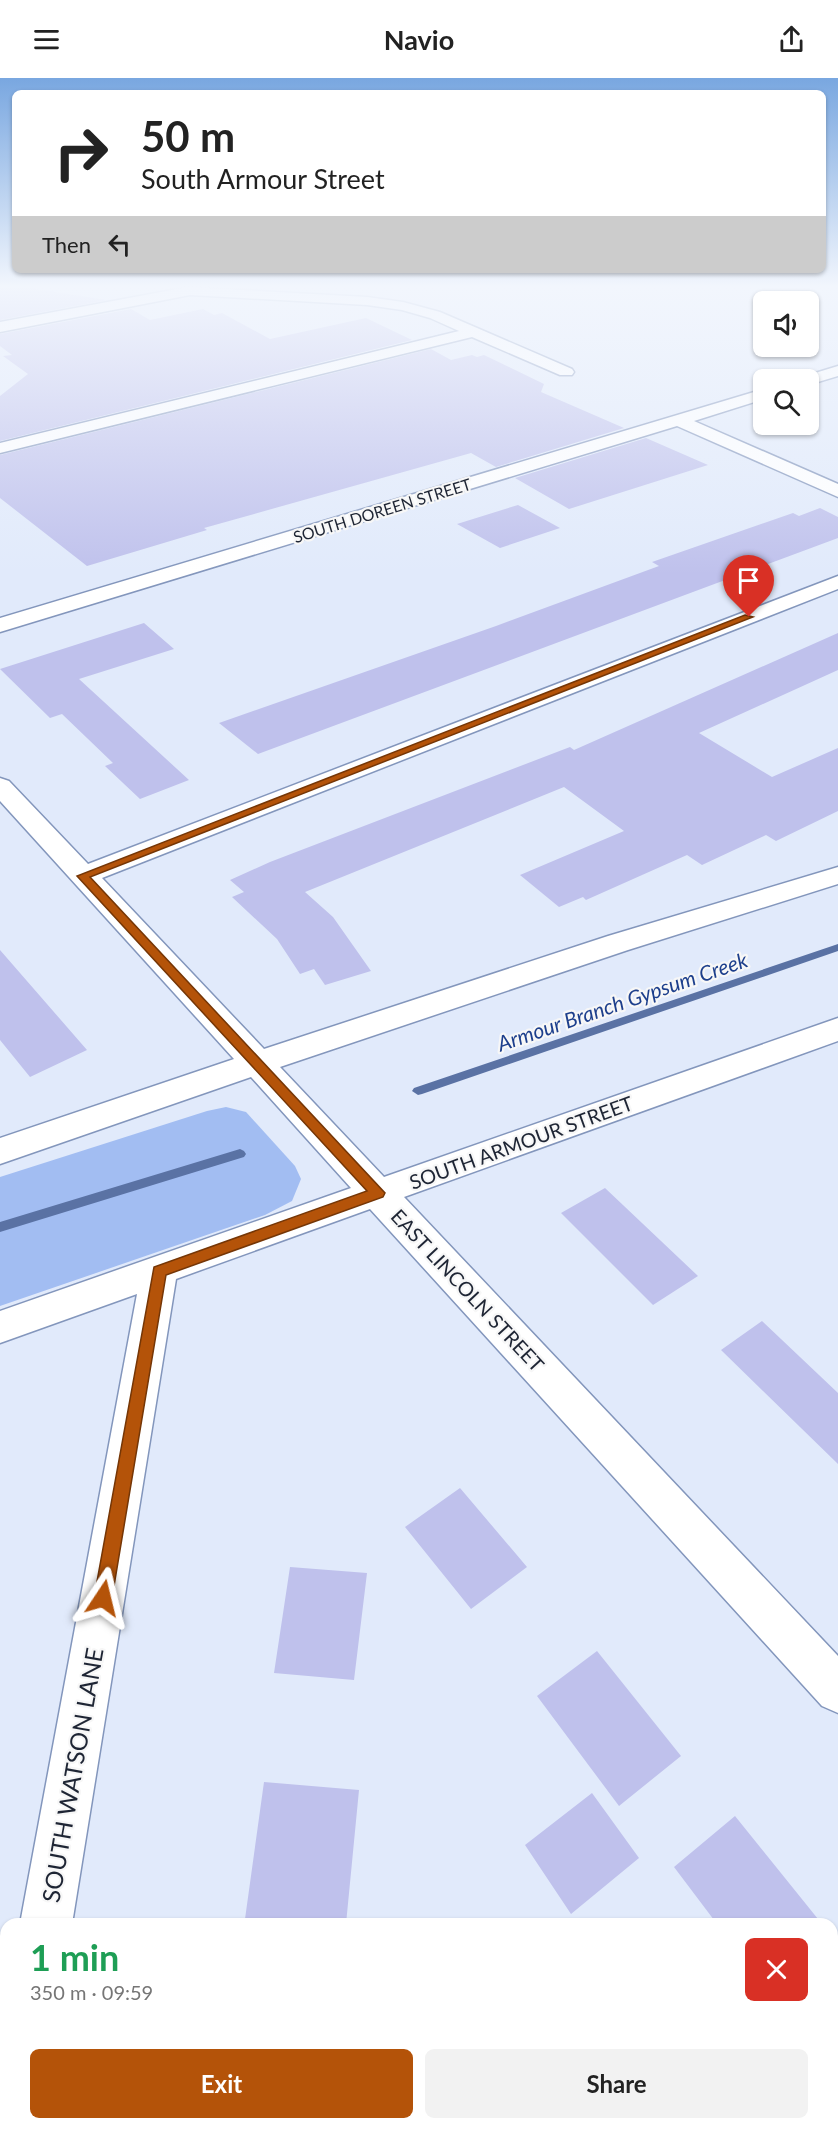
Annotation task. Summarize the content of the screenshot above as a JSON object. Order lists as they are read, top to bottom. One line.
{"streets":{"street":["SOUTH DOREEN STREET","SOUTH ARMOUR STREET","EAST LINCOLN STREET","SOUTH WATSON LANE"]},"crossings":[["SOUTH ARMOUR STREET","EAST LINCOLN STREET"],["SOUTH ARMOUR STREET","SOUTH WATSON LANE"]],"water":["Armour Branch Gypsum Creek"],"page":{"header":"Navio","turn":["50 m","South Armour Street"],"then":"Then","heading":["1 min","350 m · 09:59"],"buttons":["Exit","Share"]}}
